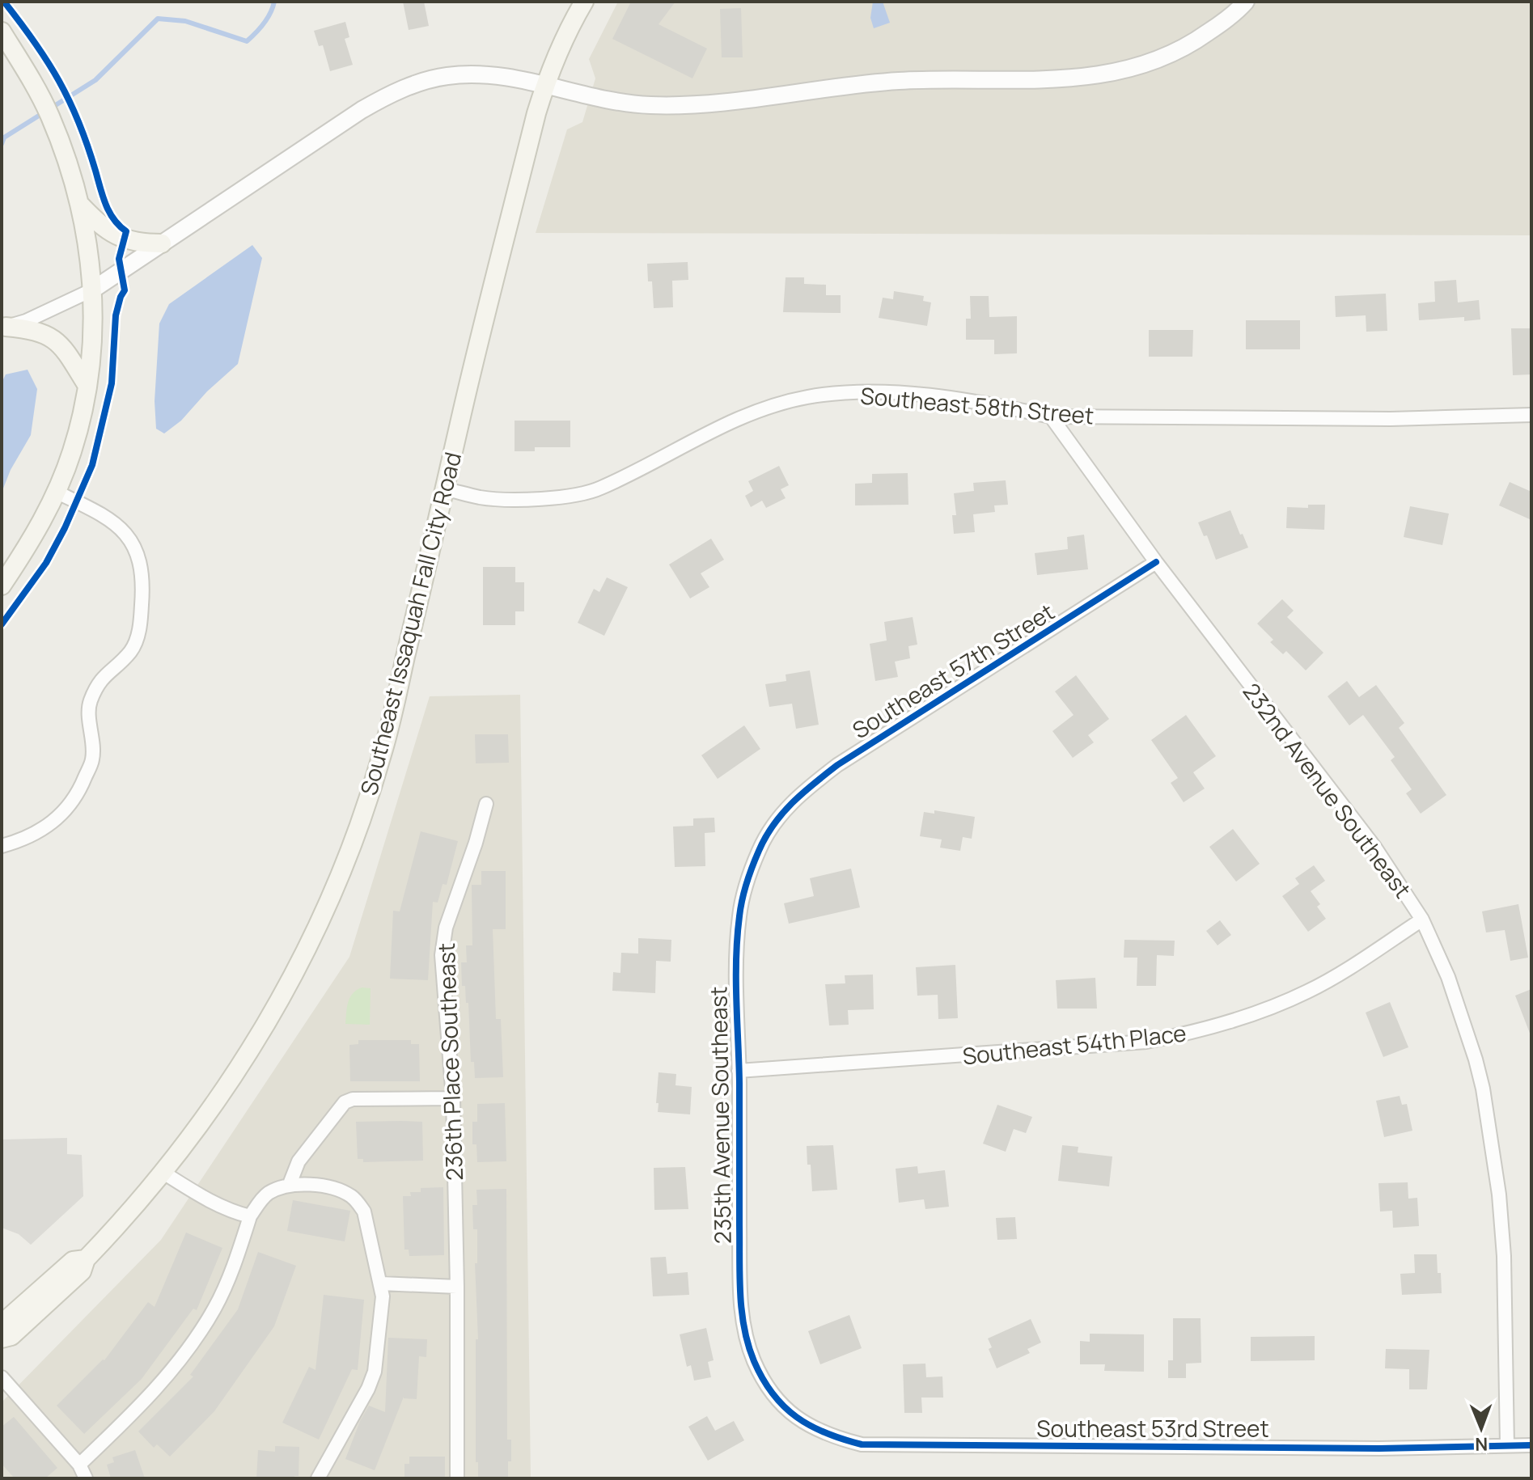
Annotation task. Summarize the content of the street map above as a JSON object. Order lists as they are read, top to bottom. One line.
{"streets":{"main road":["Southeast Issaquah Fall City Road"],"street":["Southeast 58th Street","Southeast 57th Street","232nd Avenue Southeast","Southeast 54th Place","236th Place Southeast","235th Avenue Southeast","Southeast 53rd Street"]},"crossings":[["Southeast 58th Street","Southeast Issaquah Fall City Road"],["Southeast 58th Street","232nd Avenue Southeast"],["Southeast 57th Street","232nd Avenue Southeast"],["Southeast 57th Street","235th Avenue Southeast"],["232nd Avenue Southeast","Southeast 54th Place"],["232nd Avenue Southeast","Southeast 53rd Street"],["Southeast 54th Place","235th Avenue Southeast"],["235th Avenue Southeast","Southeast 53rd Street"]],"north":"bottom"}
